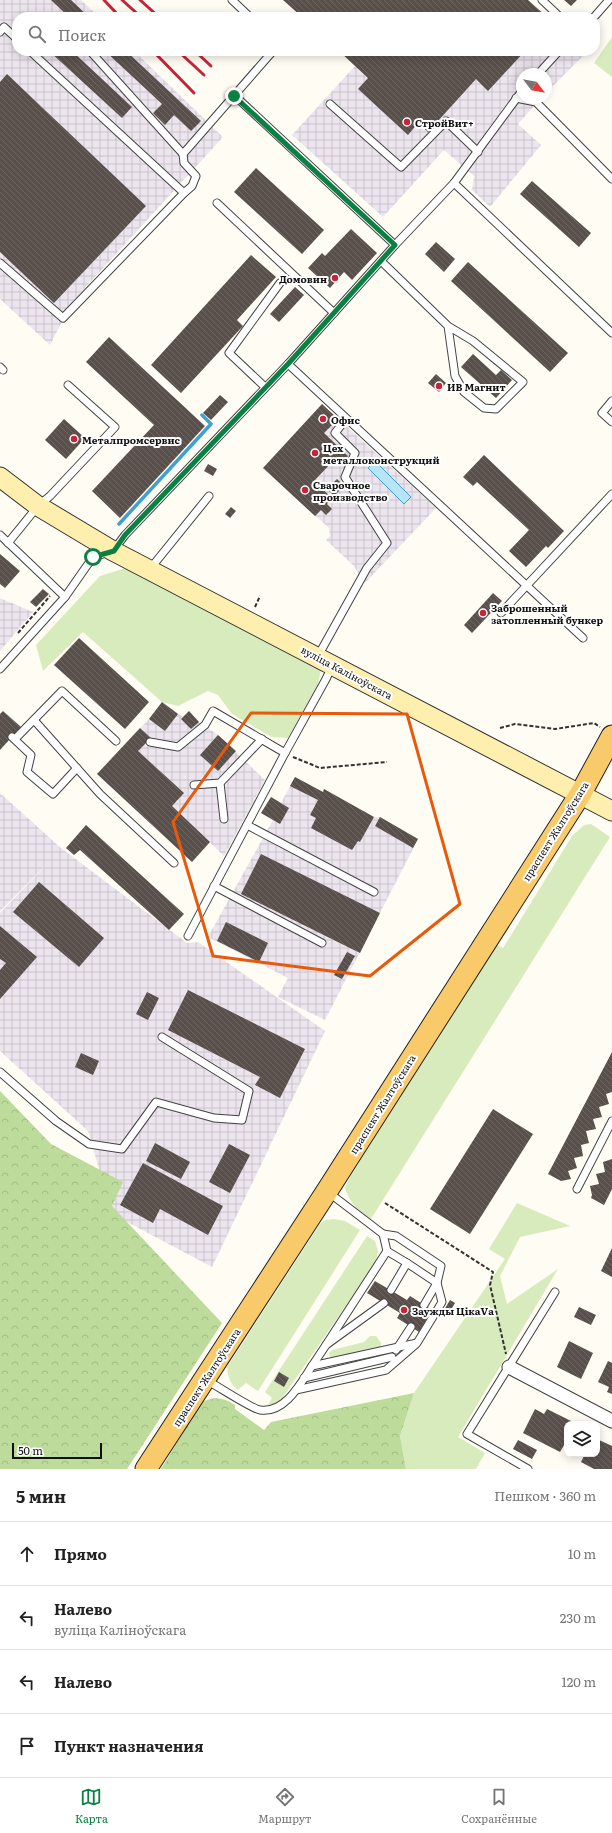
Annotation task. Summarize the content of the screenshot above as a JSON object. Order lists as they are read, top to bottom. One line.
{"streets":{"main road":["праспект Жалтоўскага"],"street":["вуліца Каліноўскага"]},"crossings":[["вуліца Каліноўскага","праспект Жалтоўскага"]],"places":["СтройВит+","Домовин","ИВ Магнит","Офис","Металпромсервис","Цех металлоконструкций","Сварочное производство","Заброшенный затопленный бункер","Заужды ЦікаVа"],"scale_bar":"50 m","north":"bottom right","page":{"search":"Поиск","scale":"50 m","heading":["5 мин","Пешком · 360 m"],"list":[["Прямо","10 m"],["Налево","вуліца Каліноўскага","230 m"],["Налево","120 m"],"Пункт назначения"],"nav":["Карта","Маршрут","Сохранённые"]}}
